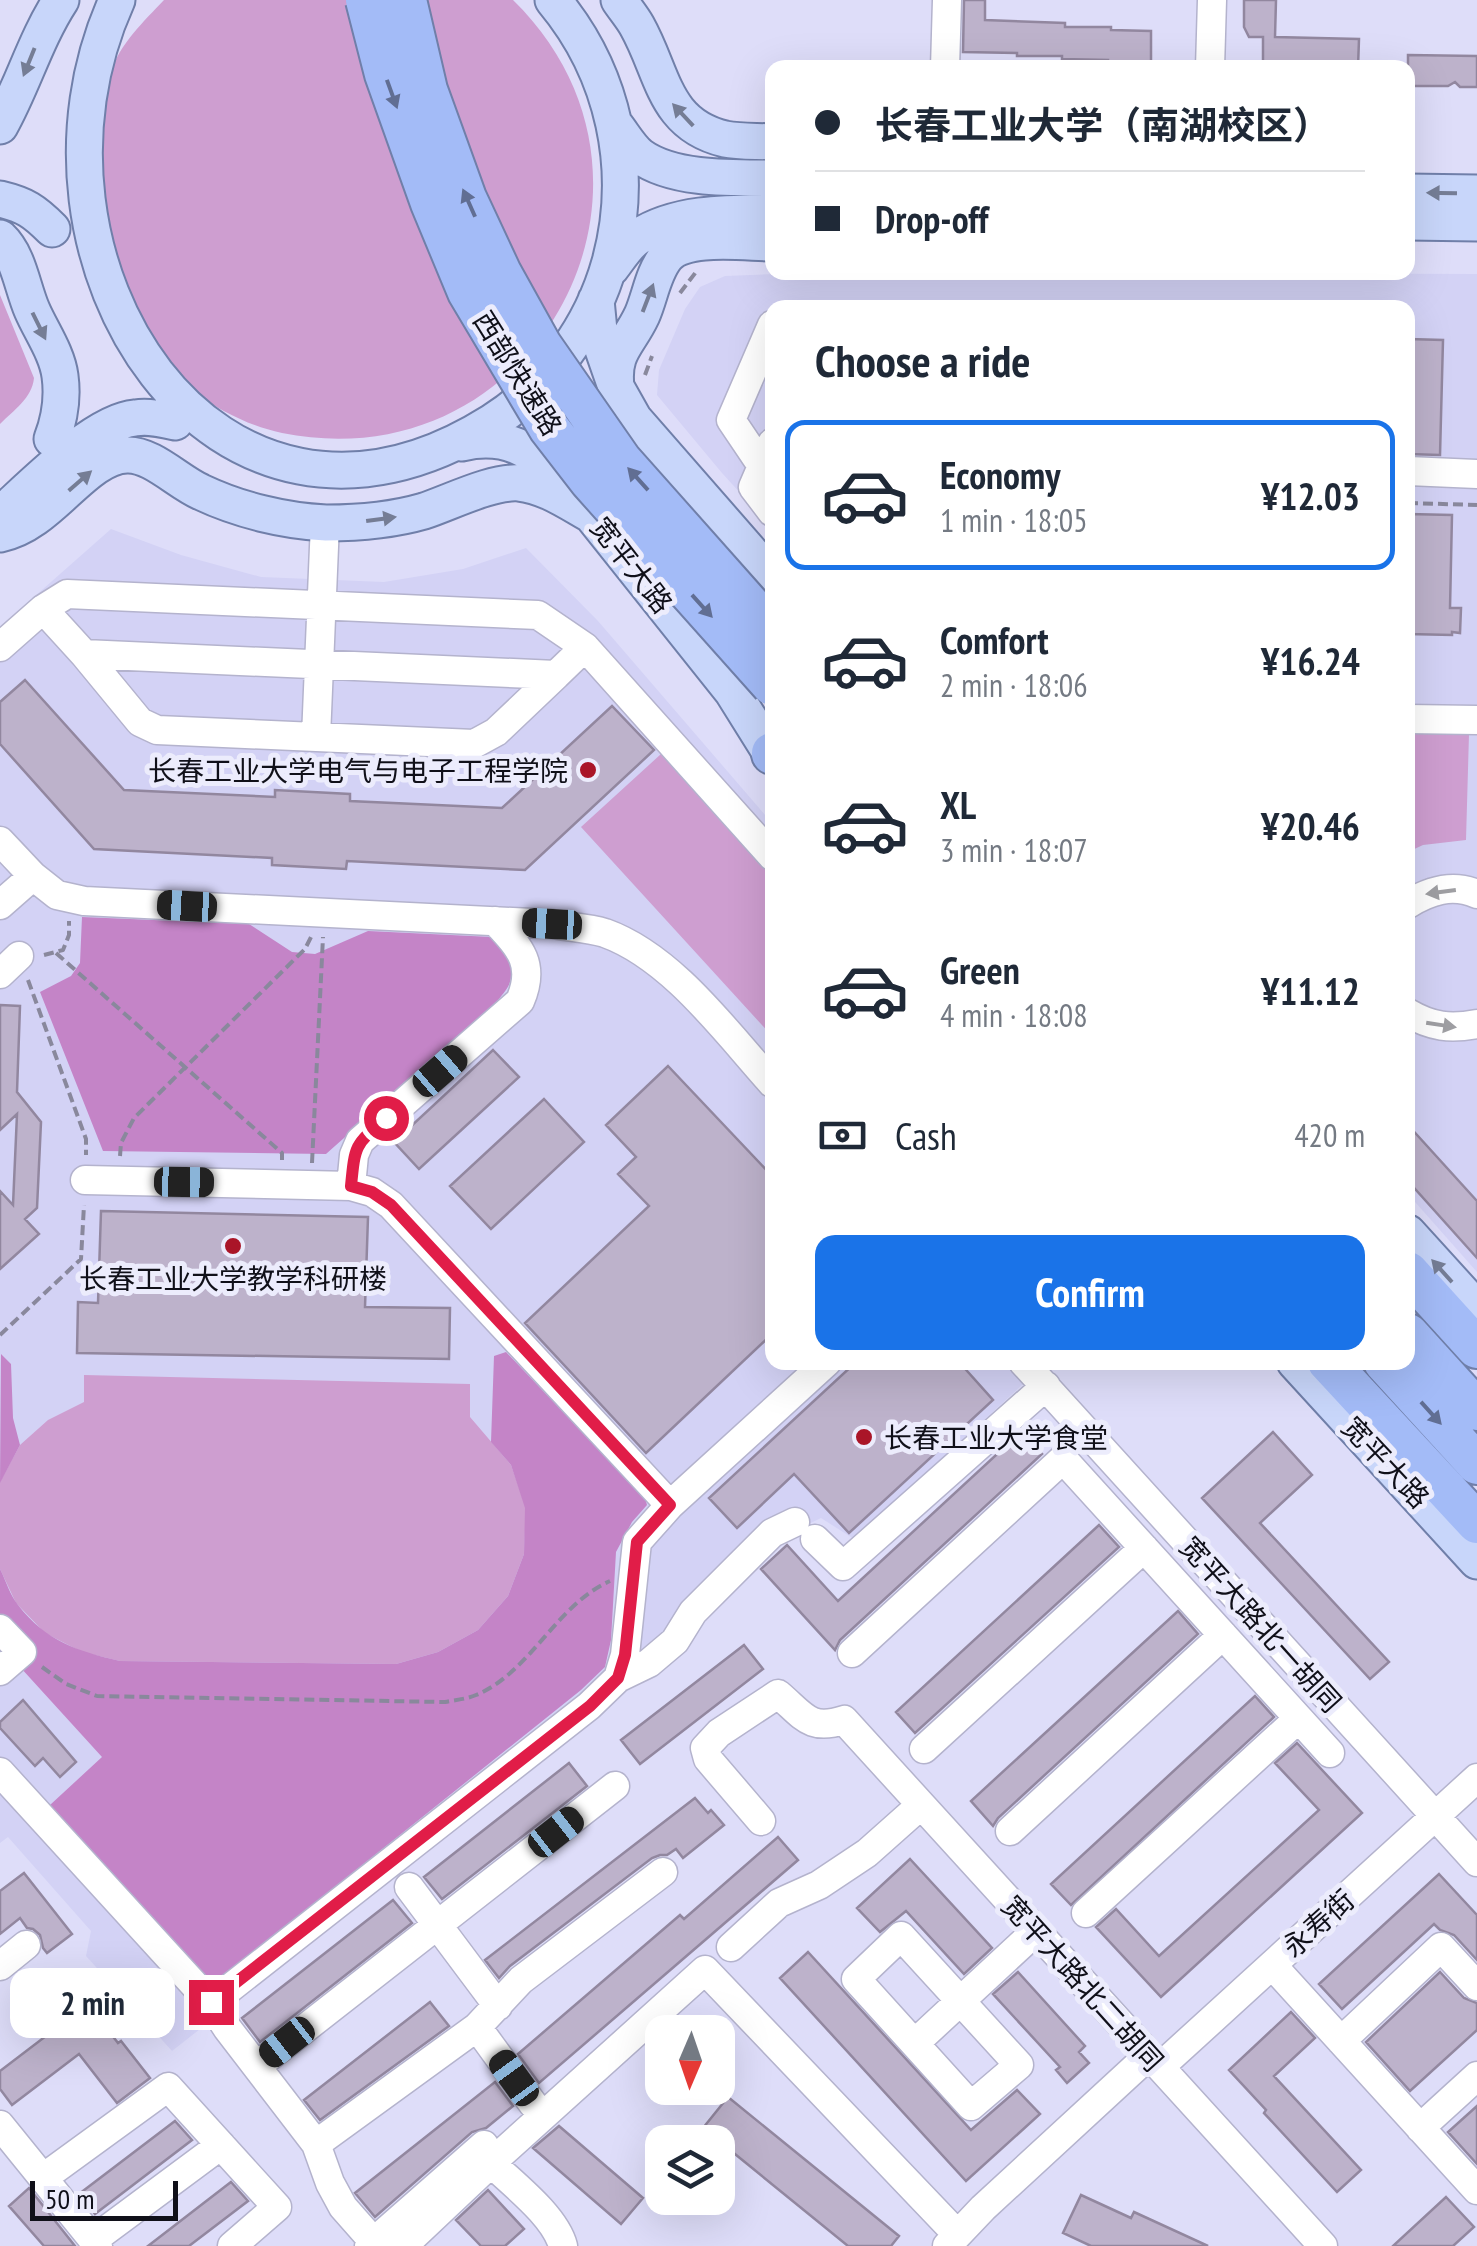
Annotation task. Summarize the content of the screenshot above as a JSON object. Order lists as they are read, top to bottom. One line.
{"streets":{"highway":["西部快速路"],"main road":["宽平大路"],"street":["宽平大路北一胡同","永寿街","宽平大路北二胡同"]},"crossings":[["宽平大路北一胡同","永寿街"],["永寿街","宽平大路北二胡同"]],"places":["长春工业大学电气与电子工程学院","长春工业大学教学科研楼","长春工业大学食堂"],"scale_bar":"50 m","north":"bottom","page":{"banner":["长春工业大学（南湖校区）","Drop-off"],"heading":"Choose a ride","list":[{"name":"Economy","note":"1 min · 18:05","value":"¥12.03"},{"name":"Comfort","note":"2 min · 18:06","value":"¥16.24"},{"name":"XL","note":"3 min · 18:07","value":"¥20.46"},{"name":"Green","note":"4 min · 18:08","value":"¥11.12"}],"pay":["Cash","420 m"],"buttons":"Confirm","bubble":"2 min","scale":"50 m"}}
